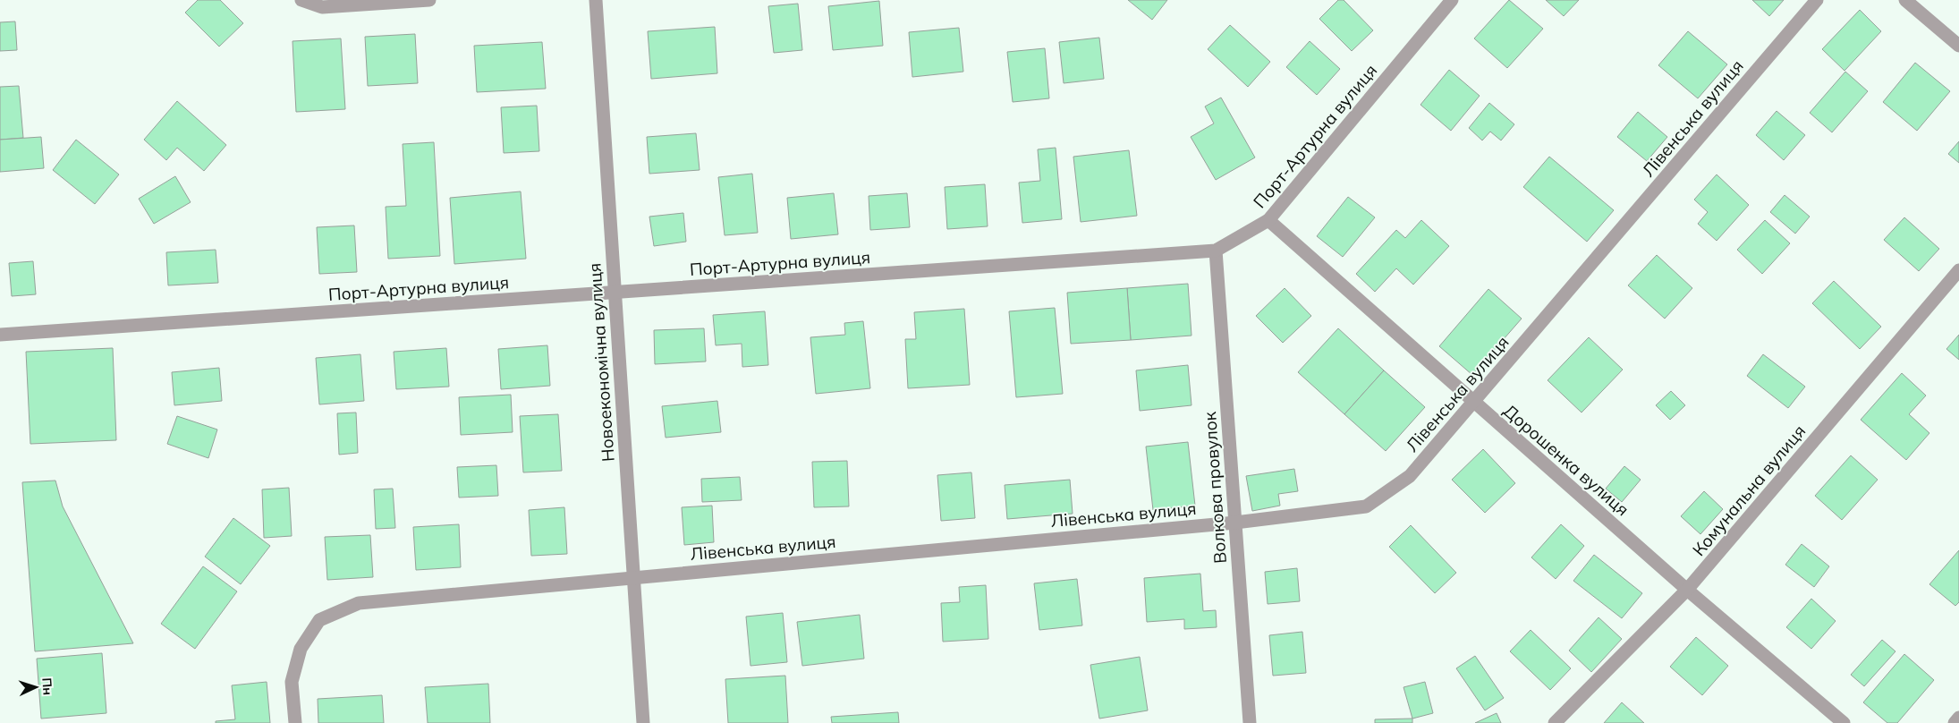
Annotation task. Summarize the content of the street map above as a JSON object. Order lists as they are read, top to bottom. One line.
{"streets":{"street":["Лівенська вулиця","Порт-Артурна вулиця","Новоекономічна вулиця","Дорошенка вулиця","Волкова провулок","Комунальна вулиця"]},"crossings":[["Лівенська вулиця","Новоекономічна вулиця"],["Лівенська вулиця","Дорошенка вулиця"],["Лівенська вулиця","Волкова провулок"],["Порт-Артурна вулиця","Новоекономічна вулиця"],["Порт-Артурна вулиця","Дорошенка вулиця"],["Порт-Артурна вулиця","Волкова провулок"],["Дорошенка вулиця","Комунальна вулиця"]],"north":"right"}
